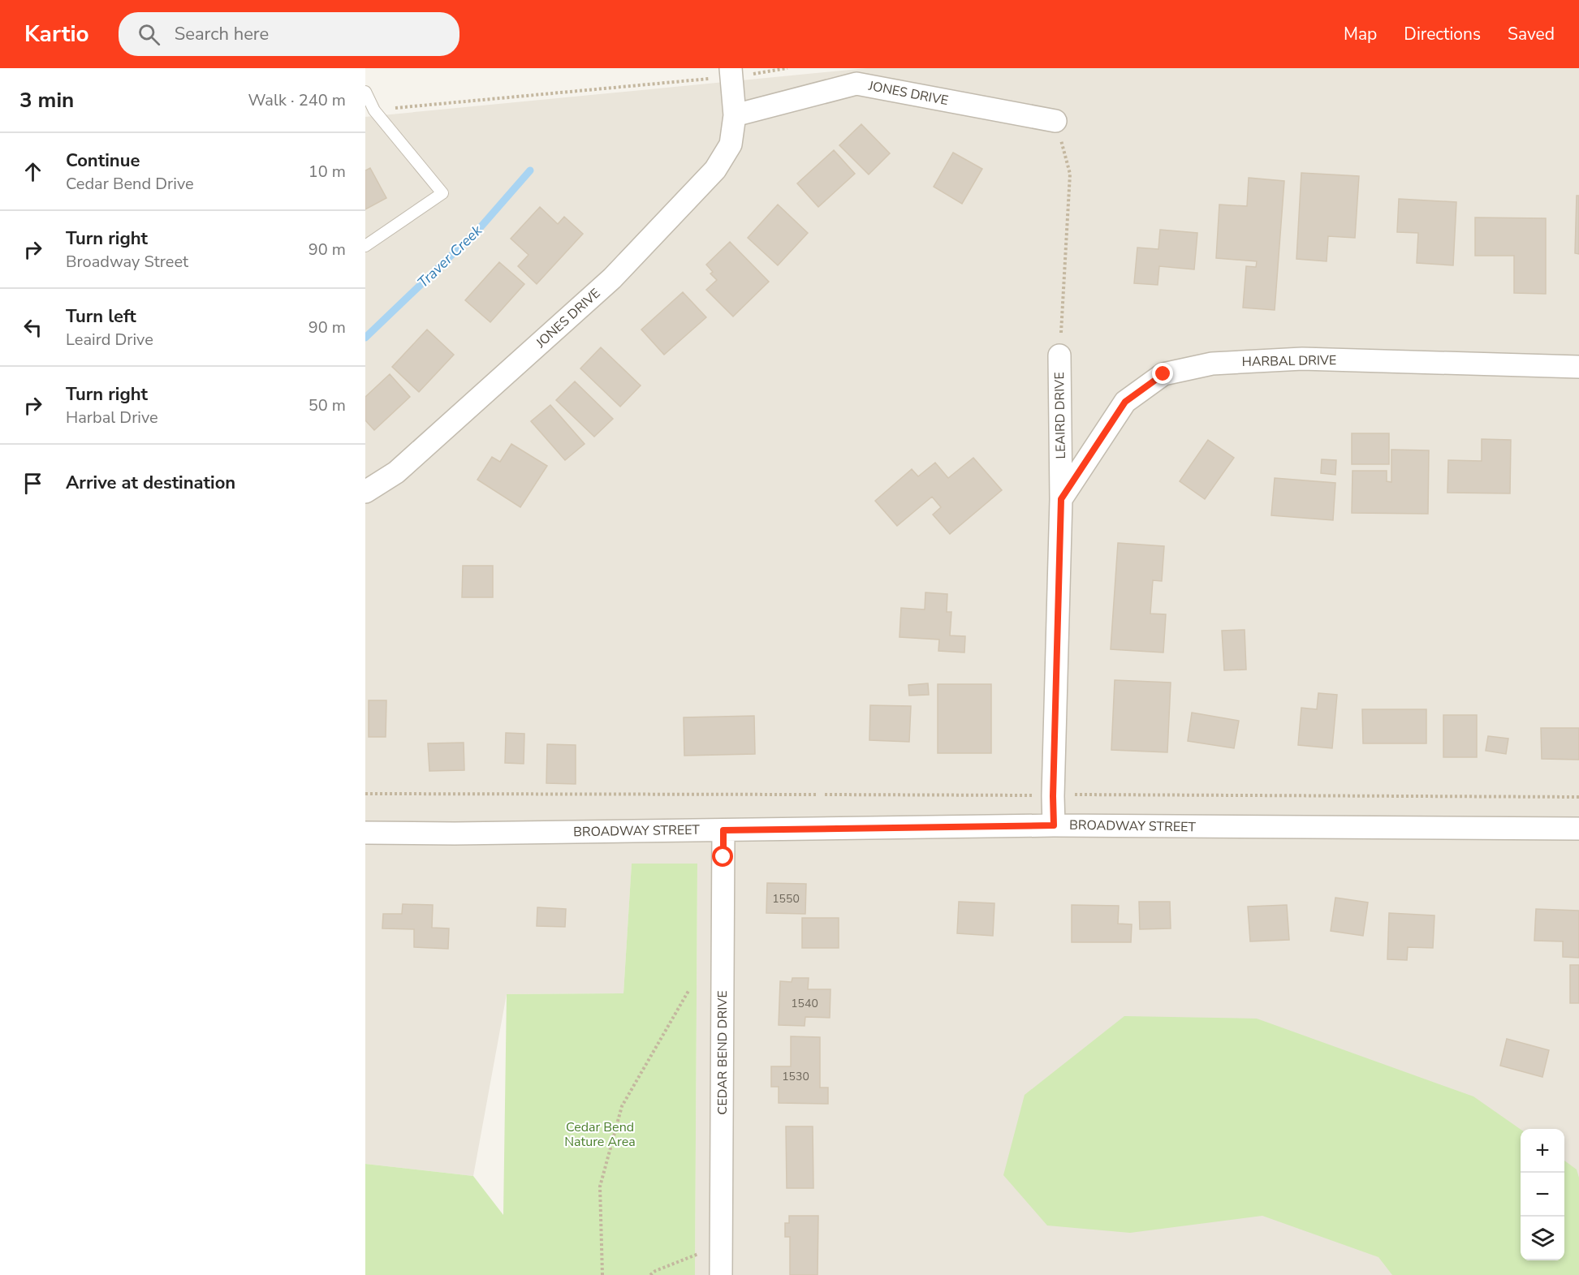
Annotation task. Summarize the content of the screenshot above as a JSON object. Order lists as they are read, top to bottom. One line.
{"streets":{"street":["JONES DRIVE","HARBAL DRIVE","LEAIRD DRIVE","BROADWAY STREET","CEDAR BEND DRIVE"]},"crossings":[["HARBAL DRIVE","LEAIRD DRIVE"],["LEAIRD DRIVE","BROADWAY STREET"],["BROADWAY STREET","CEDAR BEND DRIVE"]],"water":["Traver Creek"],"parks":["Cedar Bend Nature Area"],"house_numbers":["1550","1540","1530"],"page":{"header":"Kartio","search":"Search here","nav":["Map","Directions","Saved"],"heading":["3 min","Walk · 240 m"],"list":[["Continue","Cedar Bend Drive","10 m"],["Turn right","Broadway Street","90 m"],["Turn left","Leaird Drive","90 m"],["Turn right","Harbal Drive","50 m"],"Arrive at destination"],"map_buttons":["+","−"]}}
